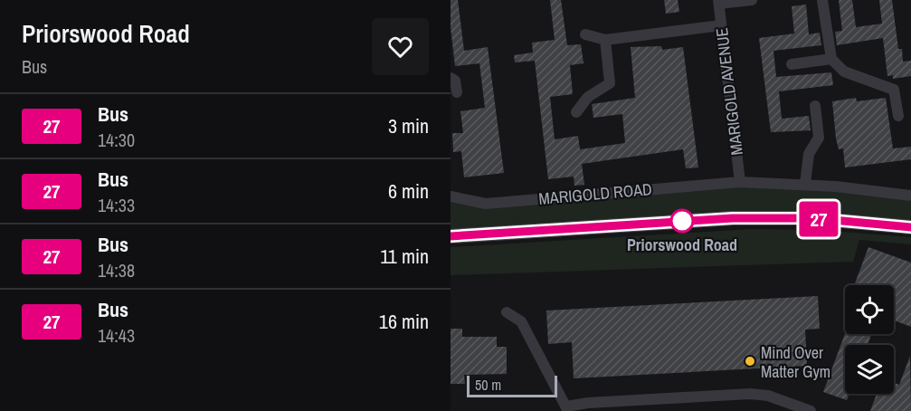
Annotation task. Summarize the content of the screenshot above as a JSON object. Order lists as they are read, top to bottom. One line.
{"streets":{"street":["MARIGOLD AVENUE","MARIGOLD ROAD"]},"crossings":[["MARIGOLD AVENUE","MARIGOLD ROAD"]],"places":["Priorswood Road","Mind Over Matter Gym"],"lines":["bus line 27"],"scale_bar":"50 m","page":{"heading":["Priorswood Road","Bus"],"on_map":"27","list":[{"mark":"27","name":"Bus","note":"14:30","value":"3 min"},{"mark":"27","name":"Bus","note":"14:33","value":"6 min"},{"mark":"27","name":"Bus","note":"14:38","value":"11 min"},{"mark":"27","name":"Bus","note":"14:43","value":"16 min"}],"scale":"50 m"}}
